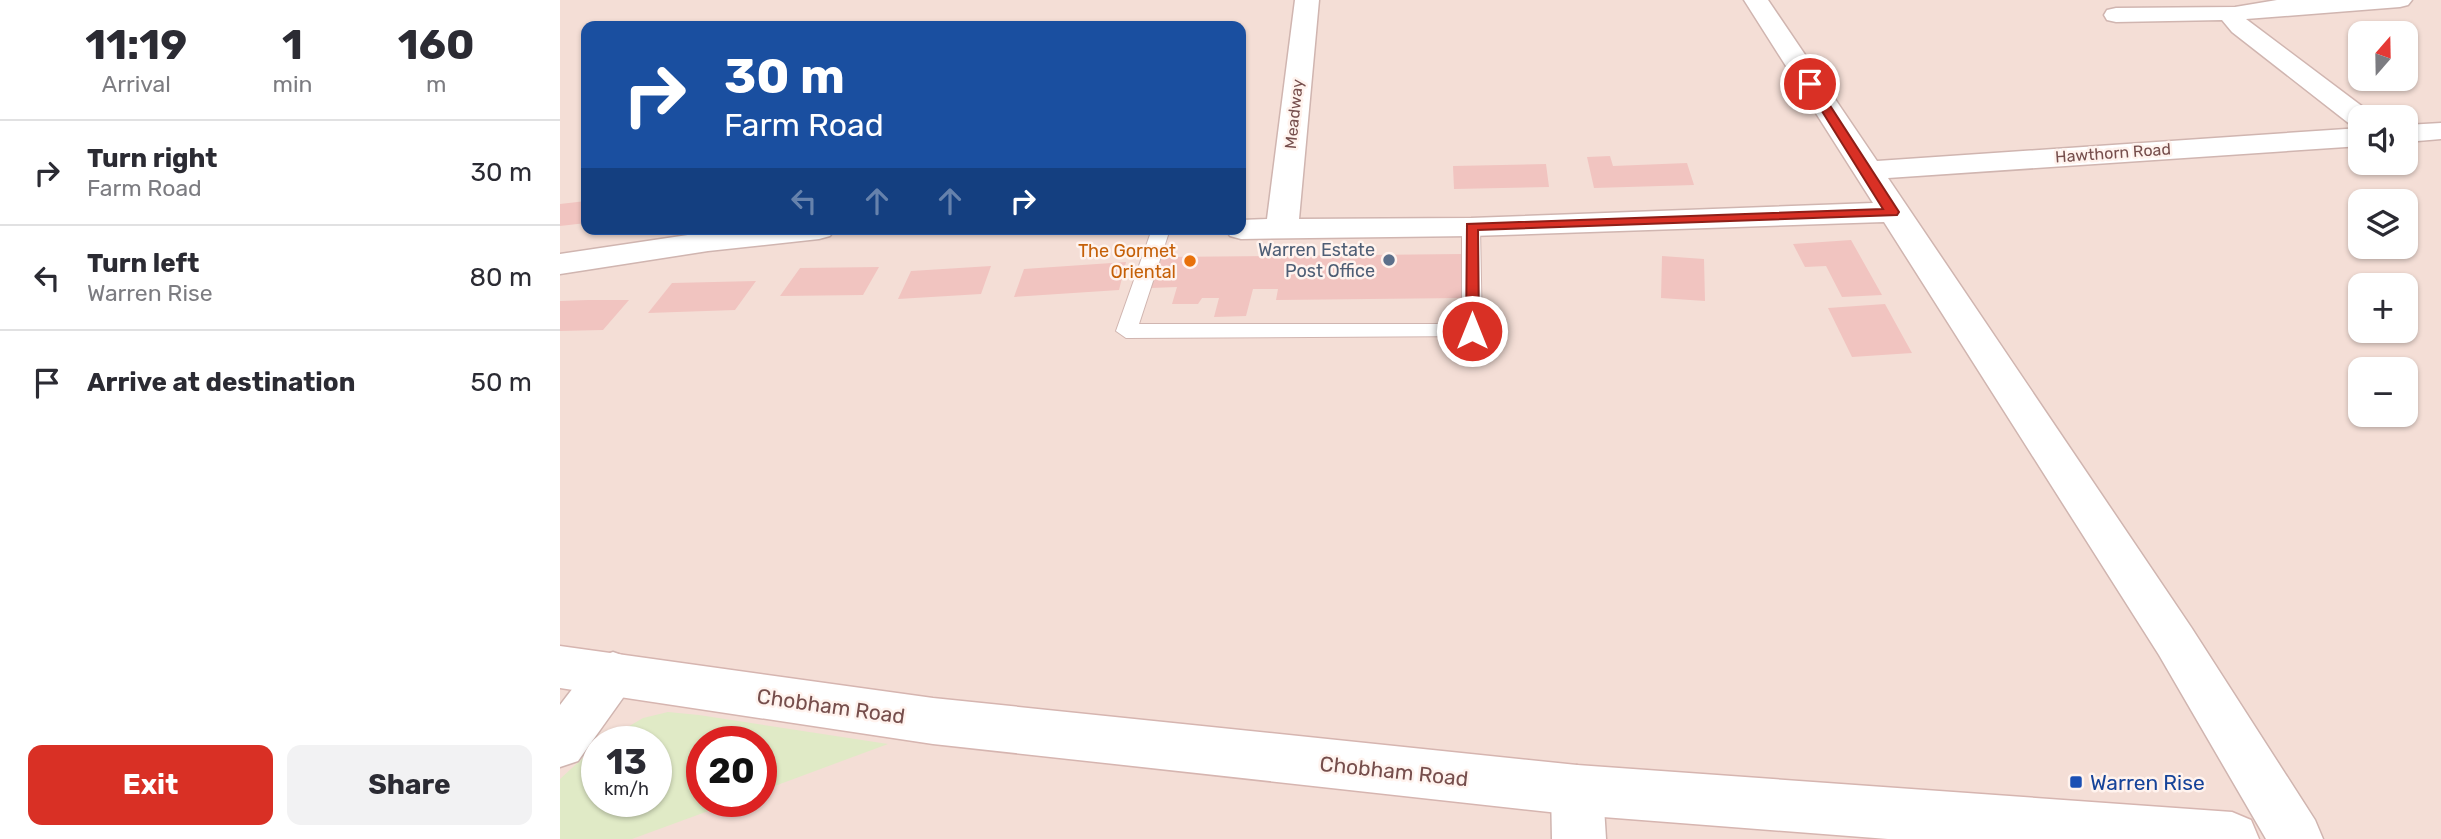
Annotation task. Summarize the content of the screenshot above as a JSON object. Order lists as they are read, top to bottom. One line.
{"streets":{"street":["Meadway","Hawthorn Road","Chobham Road"]},"places":{"other":["Warren Estate Post Office","The Gormet Oriental"],"transit":["Warren Rise"]},"north":"top","page":{"eta":["11:19","Arrival","1","min","160","m"],"map_buttons":["+","−"],"turn":["30 m","Farm Road"],"list":[{"name":"Turn right","note":"Farm Road","value":"30 m"},{"name":"Turn left","note":"Warren Rise","value":"80 m"},{"name":"Arrive at destination","value":"50 m"}],"speed":"13 km/h","limit":"20","buttons":["Exit","Share"]}}
